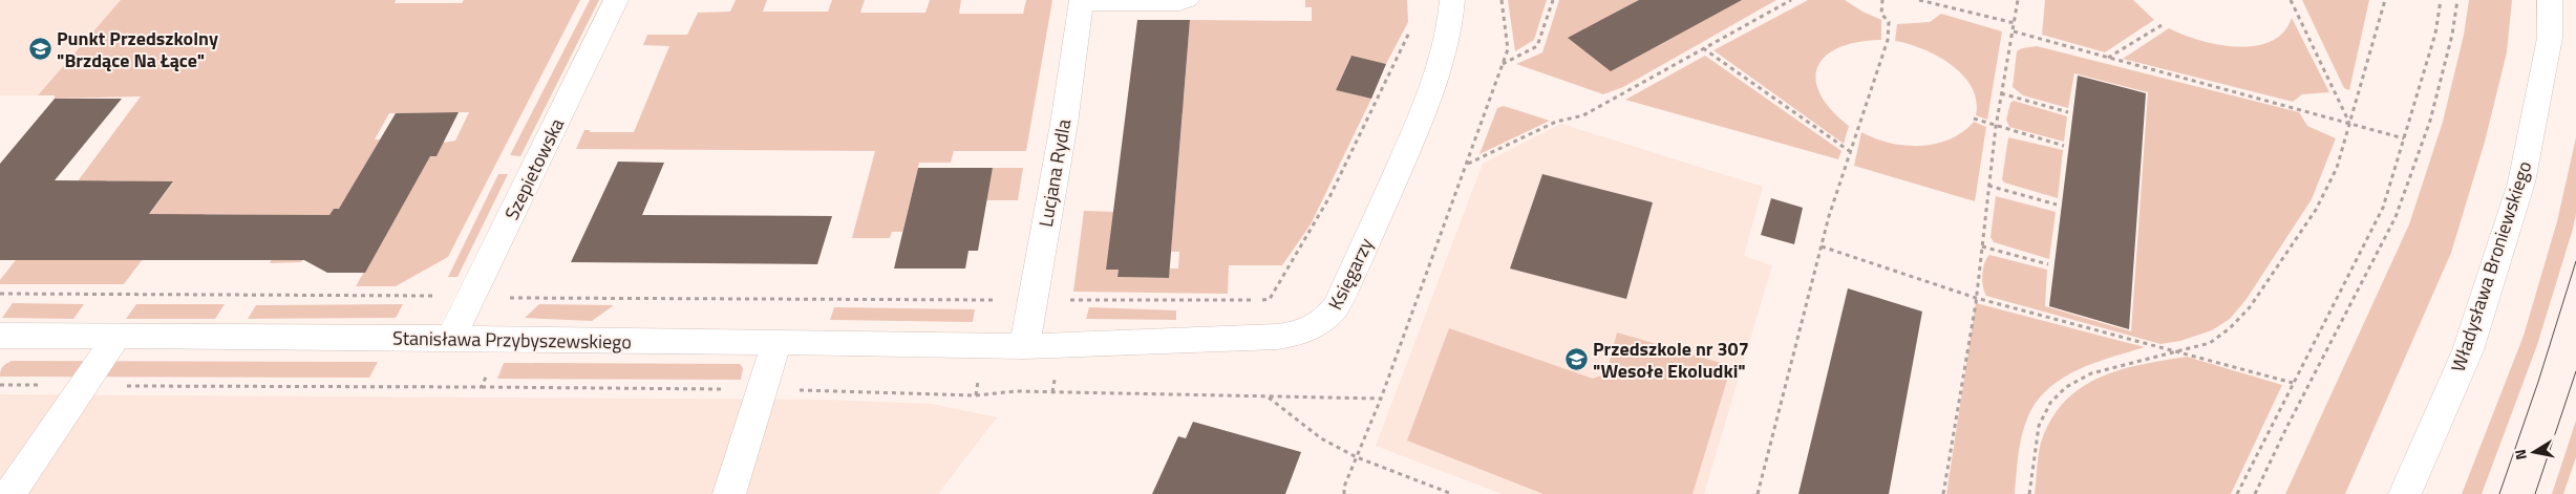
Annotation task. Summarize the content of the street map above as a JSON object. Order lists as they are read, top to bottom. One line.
{"streets":{"street":["Szepietowska","Lucjana Rydla","Władysława Broniewskiego","Księgarzy","Stanisława Przybyszewskiego"]},"crossings":[["Szepietowska","Stanisława Przybyszewskiego"],["Lucjana Rydla","Księgarzy"],["Lucjana Rydla","Stanisława Przybyszewskiego"],["Księgarzy","Stanisława Przybyszewskiego"]],"places":{"school or university":["Punkt Przedszkolny \"Brzdące Na Łące\"","Przedszkole nr 307 \"Wesołe Ekoludki\""]},"north":"left"}
